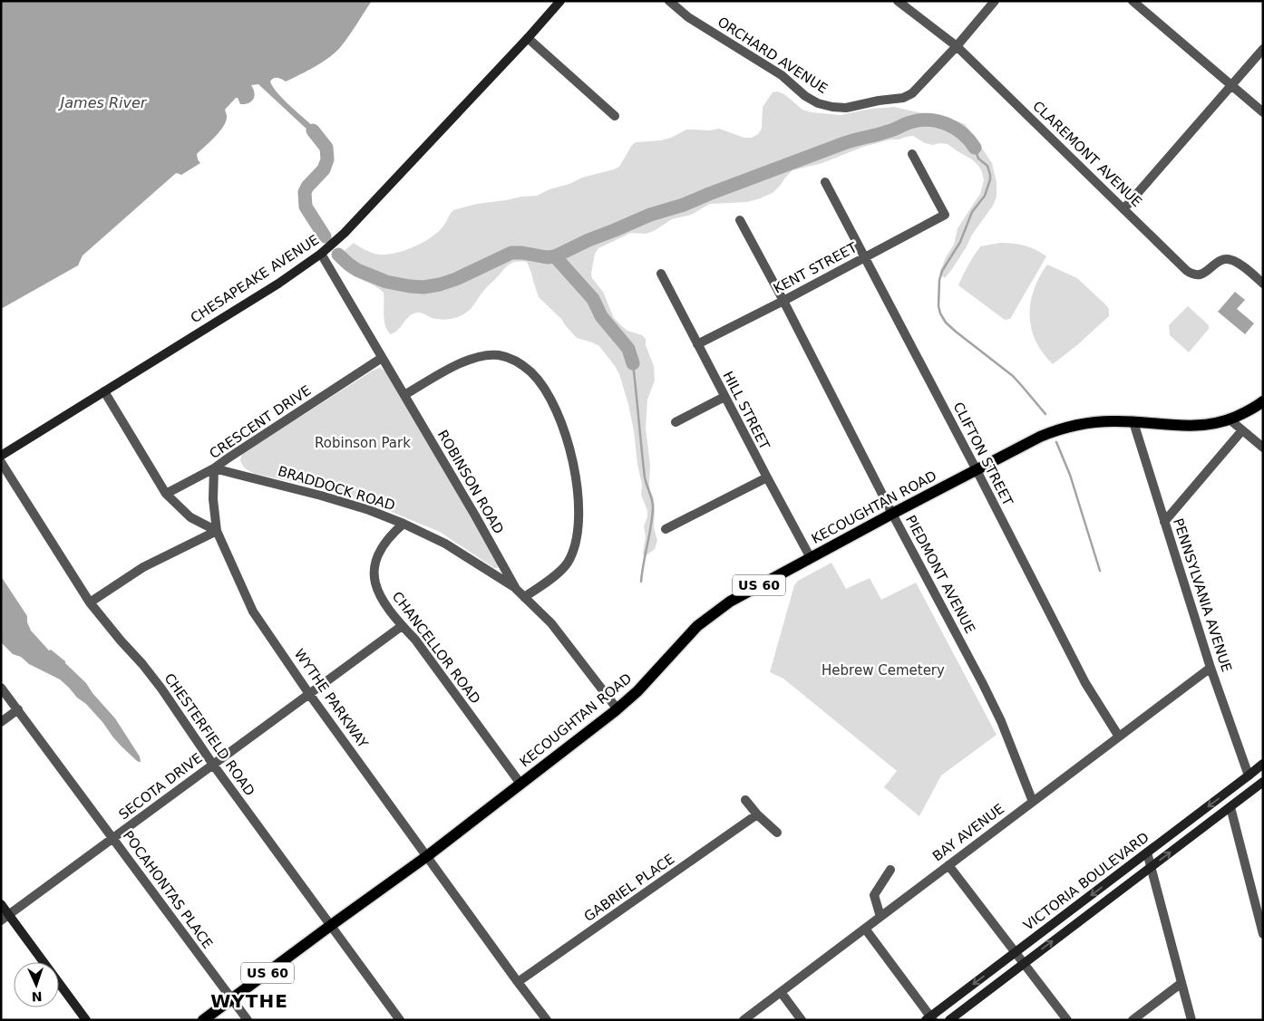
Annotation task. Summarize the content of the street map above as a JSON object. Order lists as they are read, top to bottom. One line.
{"streets":{"main road":["CHESAPEAKE AVENUE","KECOUGHTAN ROAD","US 60","VICTORIA BOULEVARD"],"street":["ORCHARD AVENUE","CLAREMONT AVENUE","KENT STREET","HILL STREET","CRESCENT DRIVE","CLIFTON STREET","ROBINSON ROAD","BRADDOCK ROAD","PIEDMONT AVENUE","PENNSYLVANIA AVENUE","CHANCELLOR ROAD","WYTHE PARKWAY","CHESTERFIELD ROAD","SECOTA DRIVE","BAY AVENUE","GABRIEL PLACE","POCAHONTAS PLACE"]},"crossings":[["ORCHARD AVENUE","CLAREMONT AVENUE"],["KENT STREET","HILL STREET"],["KENT STREET","CLIFTON STREET"],["KENT STREET","PIEDMONT AVENUE"],["CHESAPEAKE AVENUE","ROBINSON ROAD"],["HILL STREET","KECOUGHTAN ROAD"],["CRESCENT DRIVE","ROBINSON ROAD"],["CRESCENT DRIVE","BRADDOCK ROAD"],["CRESCENT DRIVE","WYTHE PARKWAY"],["CLIFTON STREET","KECOUGHTAN ROAD"],["CLIFTON STREET","BAY AVENUE"],["ROBINSON ROAD","BRADDOCK ROAD"],["ROBINSON ROAD","KECOUGHTAN ROAD"],["BRADDOCK ROAD","CHANCELLOR ROAD"],["KECOUGHTAN ROAD","PIEDMONT AVENUE"],["KECOUGHTAN ROAD","PENNSYLVANIA AVENUE"],["KECOUGHTAN ROAD","CHANCELLOR ROAD"],["KECOUGHTAN ROAD","WYTHE PARKWAY"],["KECOUGHTAN ROAD","CHESTERFIELD ROAD"],["KECOUGHTAN ROAD","POCAHONTAS PLACE"],["PIEDMONT AVENUE","BAY AVENUE"],["PENNSYLVANIA AVENUE","BAY AVENUE"],["PENNSYLVANIA AVENUE","VICTORIA BOULEVARD"],["CHANCELLOR ROAD","SECOTA DRIVE"],["WYTHE PARKWAY","SECOTA DRIVE"],["WYTHE PARKWAY","GABRIEL PLACE"],["CHESTERFIELD ROAD","SECOTA DRIVE"],["SECOTA DRIVE","POCAHONTAS PLACE"]],"districts":["WYTHE"],"water":["James River"],"parks":["Robinson Park","Hebrew Cemetery"],"north":"bottom"}
